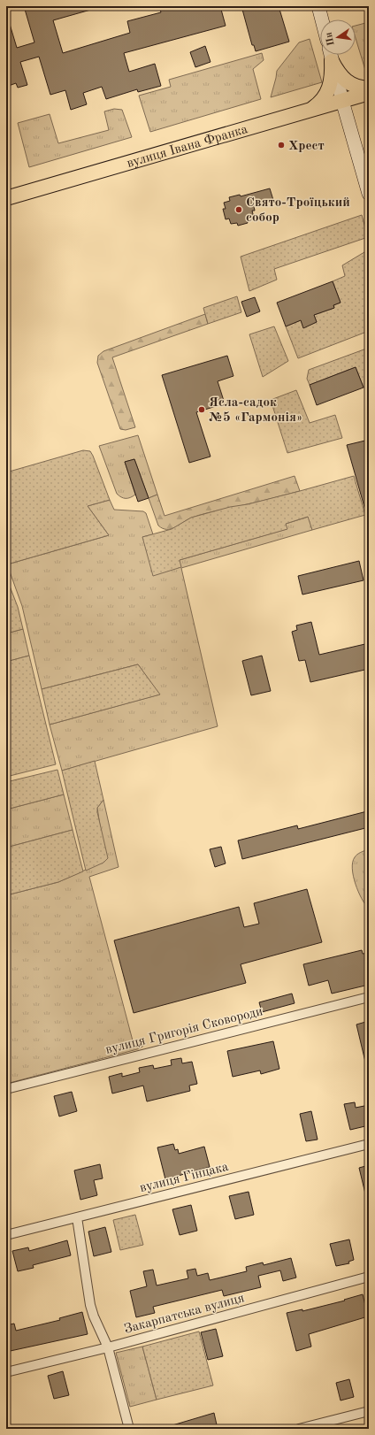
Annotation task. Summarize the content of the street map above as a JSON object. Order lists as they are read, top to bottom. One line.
{"streets":{"main road":["вулиця Івана Франка"],"street":["вулиця Григорія Сковороди","вулиця Гінцака","Закарпатська вулиця"]},"places":["Хрест","Свято-Троїцький собор","Ясла-садок №5 «Гармонія»"],"north":"left"}
